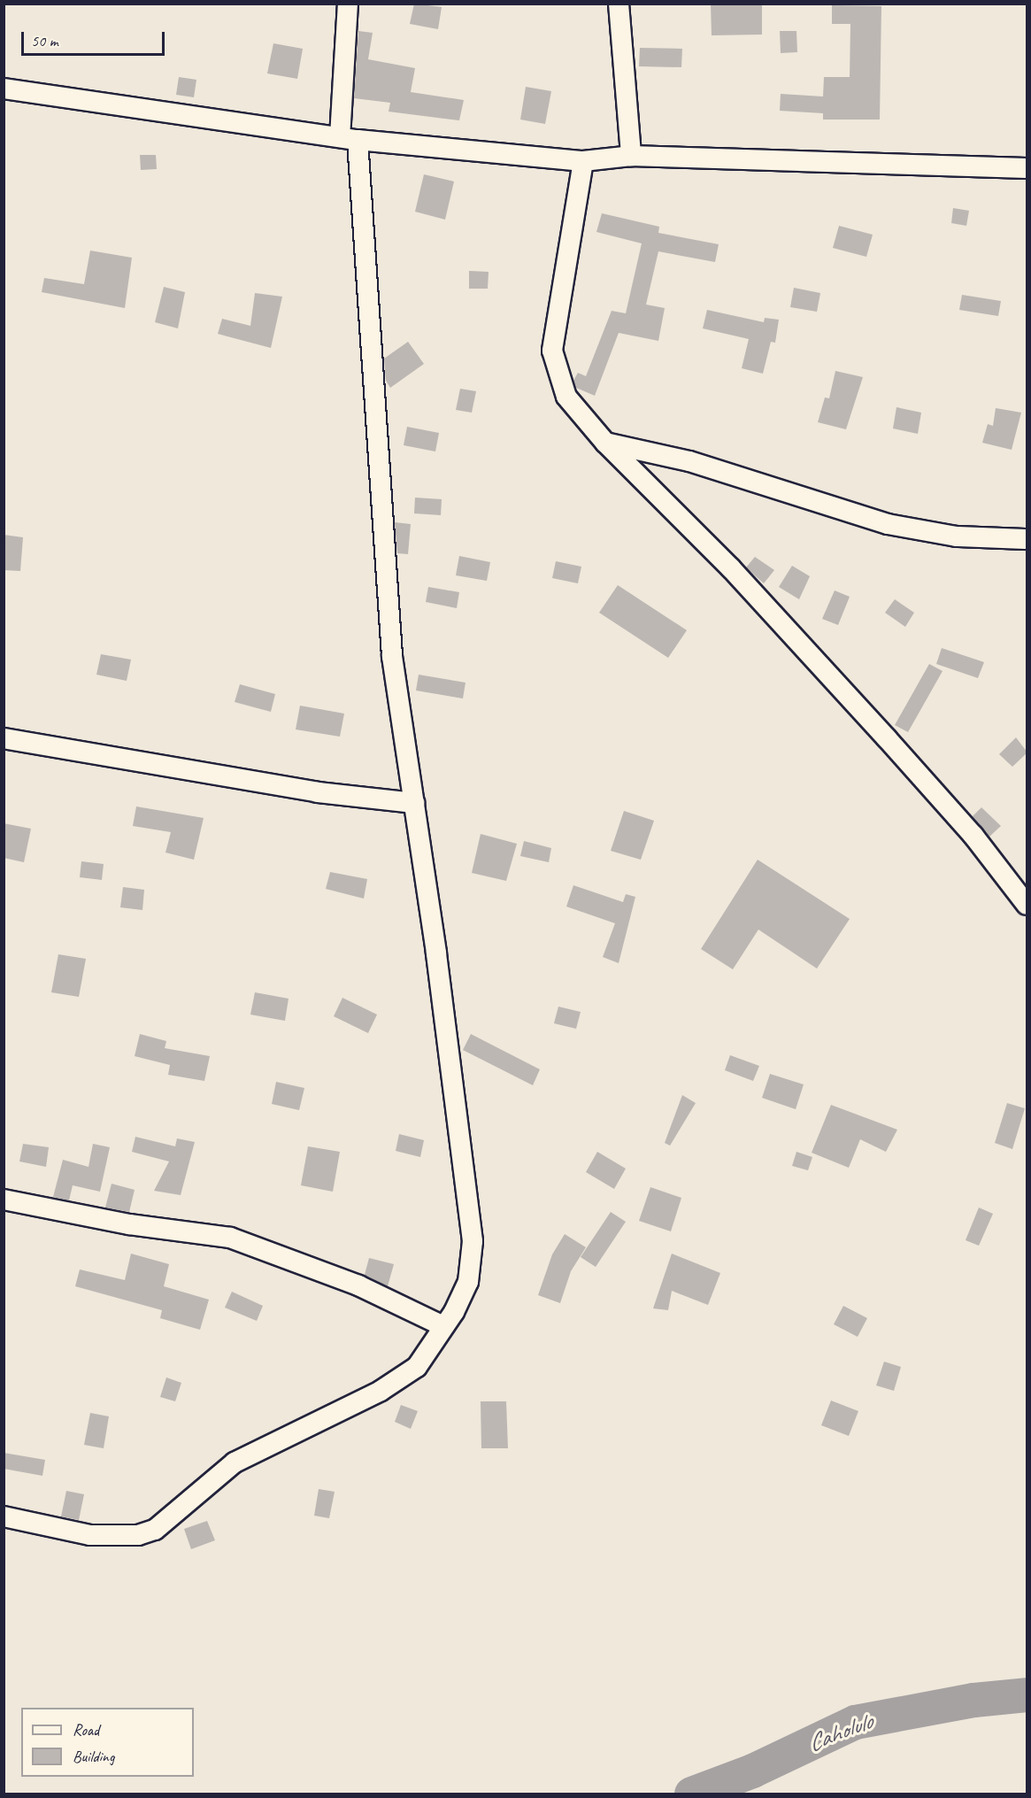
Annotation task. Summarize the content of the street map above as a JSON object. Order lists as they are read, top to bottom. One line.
{"water":["Caholulo"],"legend":["Road","Building"],"scale_bar":"50 m"}
